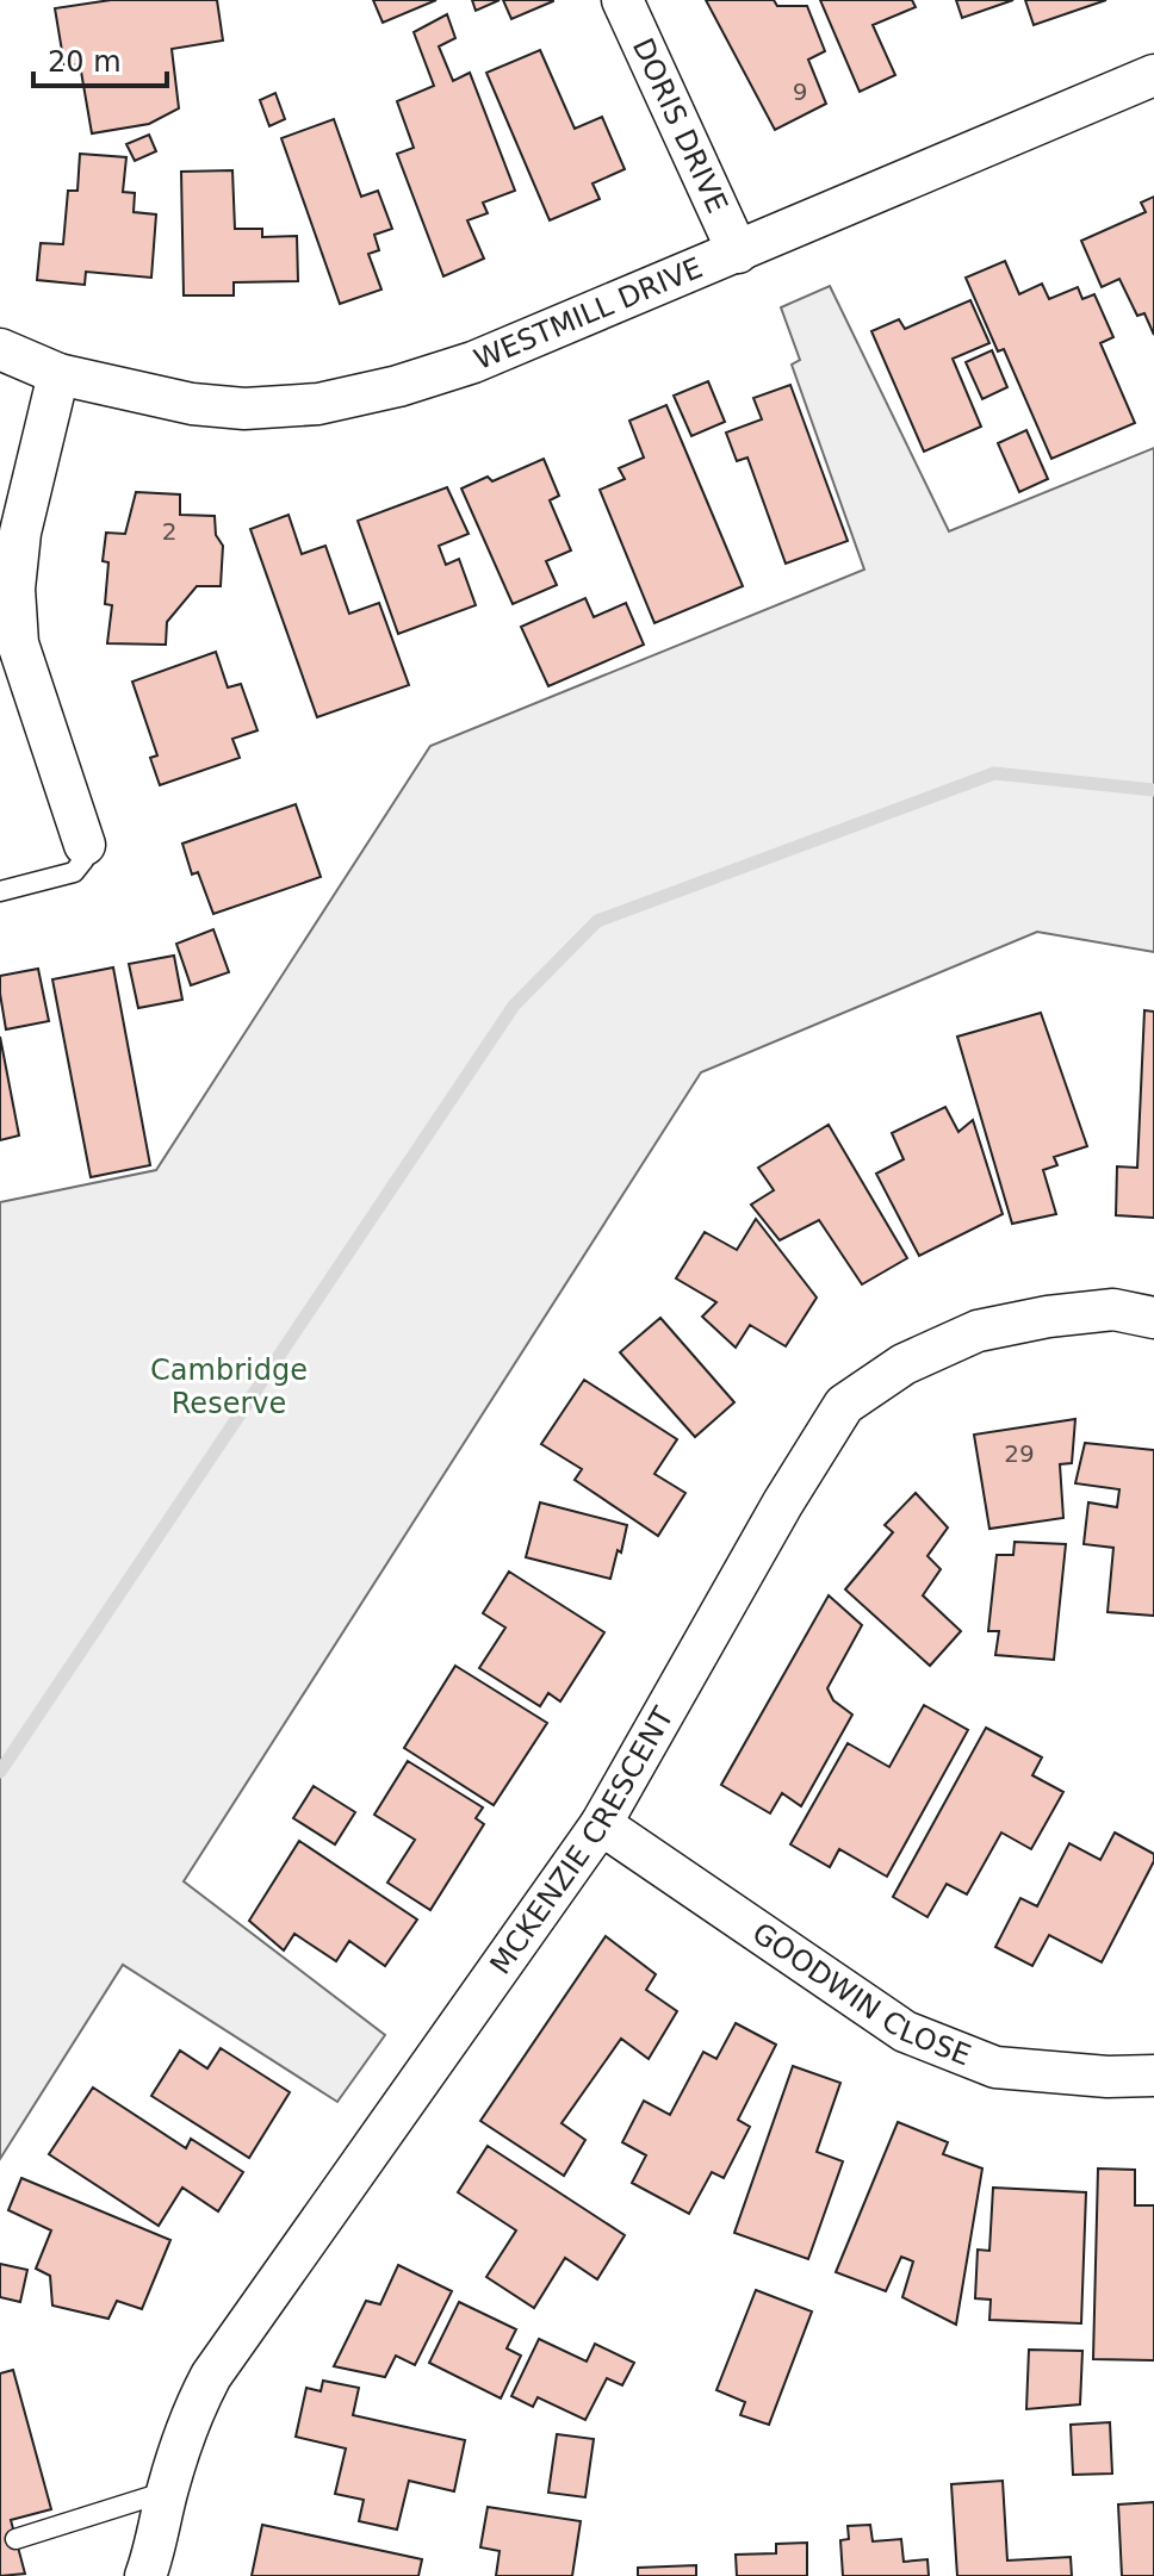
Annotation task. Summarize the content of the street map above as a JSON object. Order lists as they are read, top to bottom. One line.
{"streets":{"street":["DORIS DRIVE","WESTMILL DRIVE","MCKENZIE CRESCENT","GOODWIN CLOSE"]},"crossings":[["DORIS DRIVE","WESTMILL DRIVE"],["MCKENZIE CRESCENT","GOODWIN CLOSE"]],"parks":["Cambridge Reserve"],"house_numbers":["9","2","29"],"scale_bar":"20 m"}
